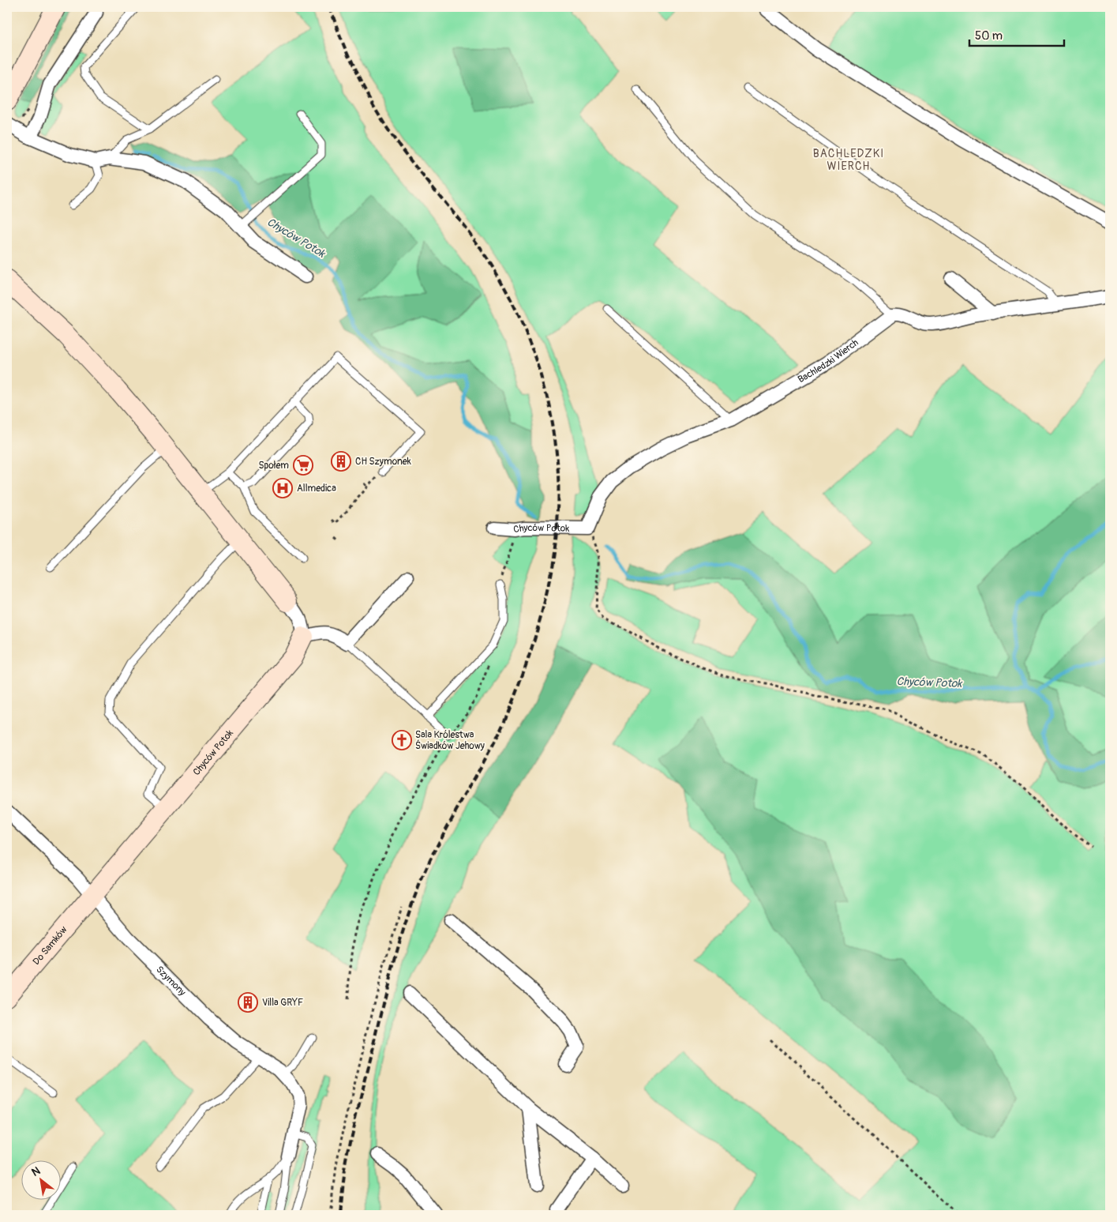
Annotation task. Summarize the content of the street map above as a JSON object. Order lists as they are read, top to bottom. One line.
{"streets":{"street":["Bachledzki Wierch","Chyców Potok","Do Samków","Szymony"]},"crossings":[["Bachledzki Wierch","Chyców Potok"],["Chyców Potok","Do Samków"],["Chyców Potok","Szymony"],["Do Samków","Szymony"]],"districts":["BACHLEDZKI WIERCH"],"water":["Chyców Potok"],"places":{"building":["CH Szymonek","Villa GRYF"],"supermarket":["Społem"],"hospital":["Allmedica"],"church":["Sala Królestwa Świadków Jehowy"]},"scale_bar":"50 m","north":"top left"}
